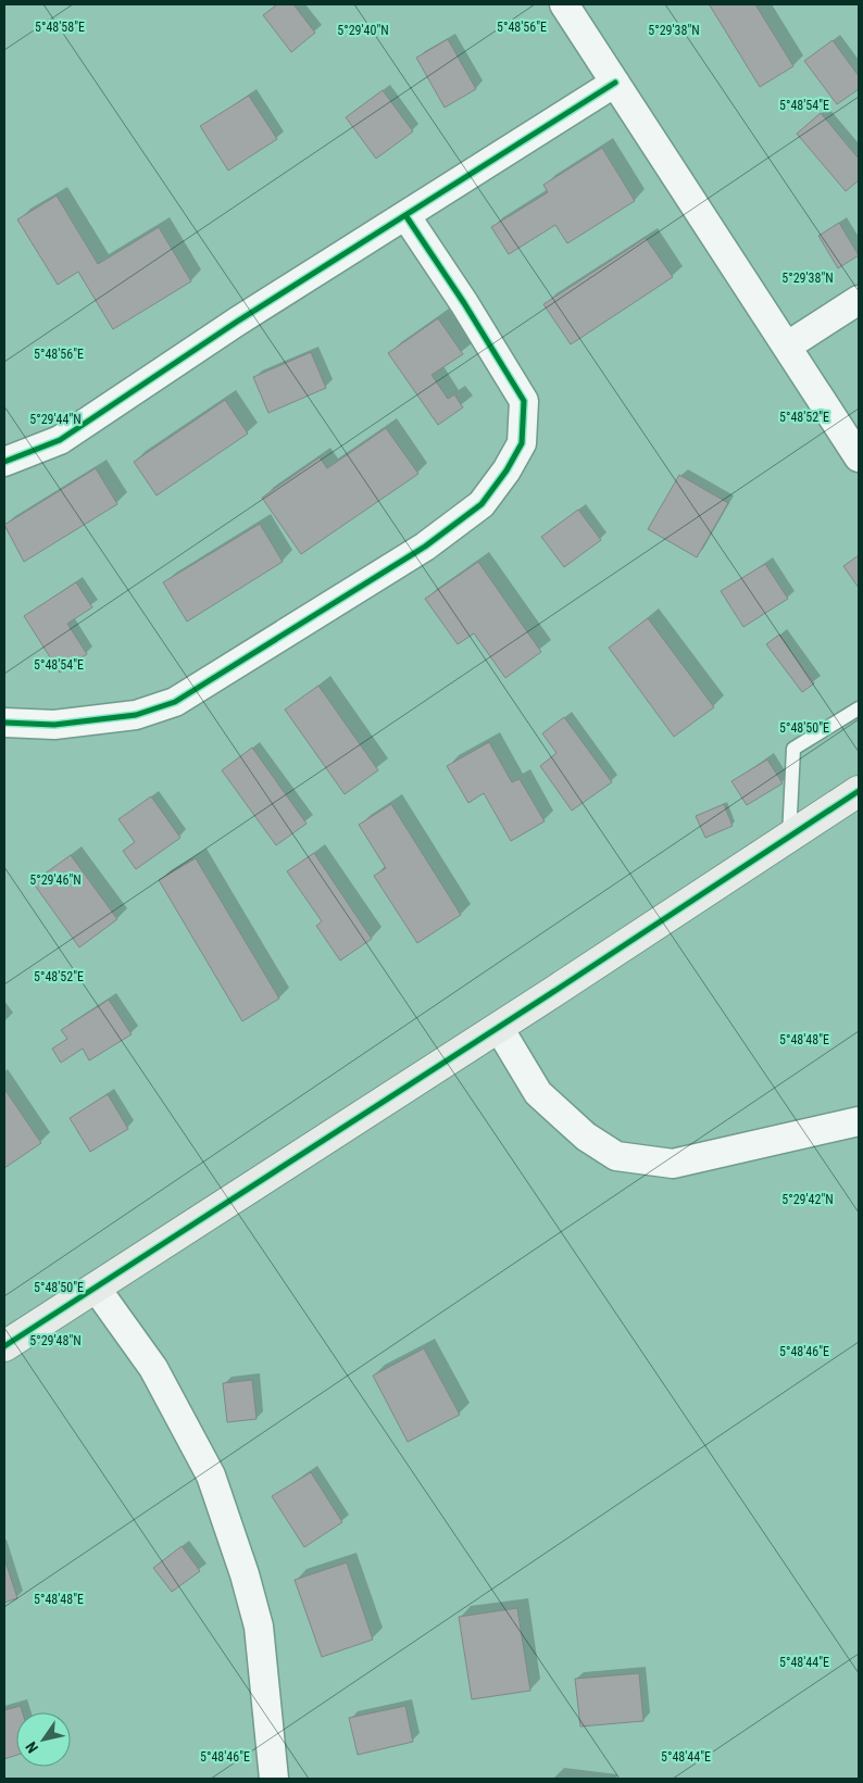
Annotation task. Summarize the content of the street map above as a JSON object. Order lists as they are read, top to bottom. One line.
{"north":"bottom left","coordinates":["5°48'58\"E","5°48'56\"E","5°29'40\"N","5°29'38\"N","5°48'54\"E","5°48'52\"E","5°29'44\"N","5°48'50\"E","5°29'46\"N","5°48'48\"E","5°29'42\"N","5°29'48\"N","5°48'46\"E","5°48'44\"E"]}
